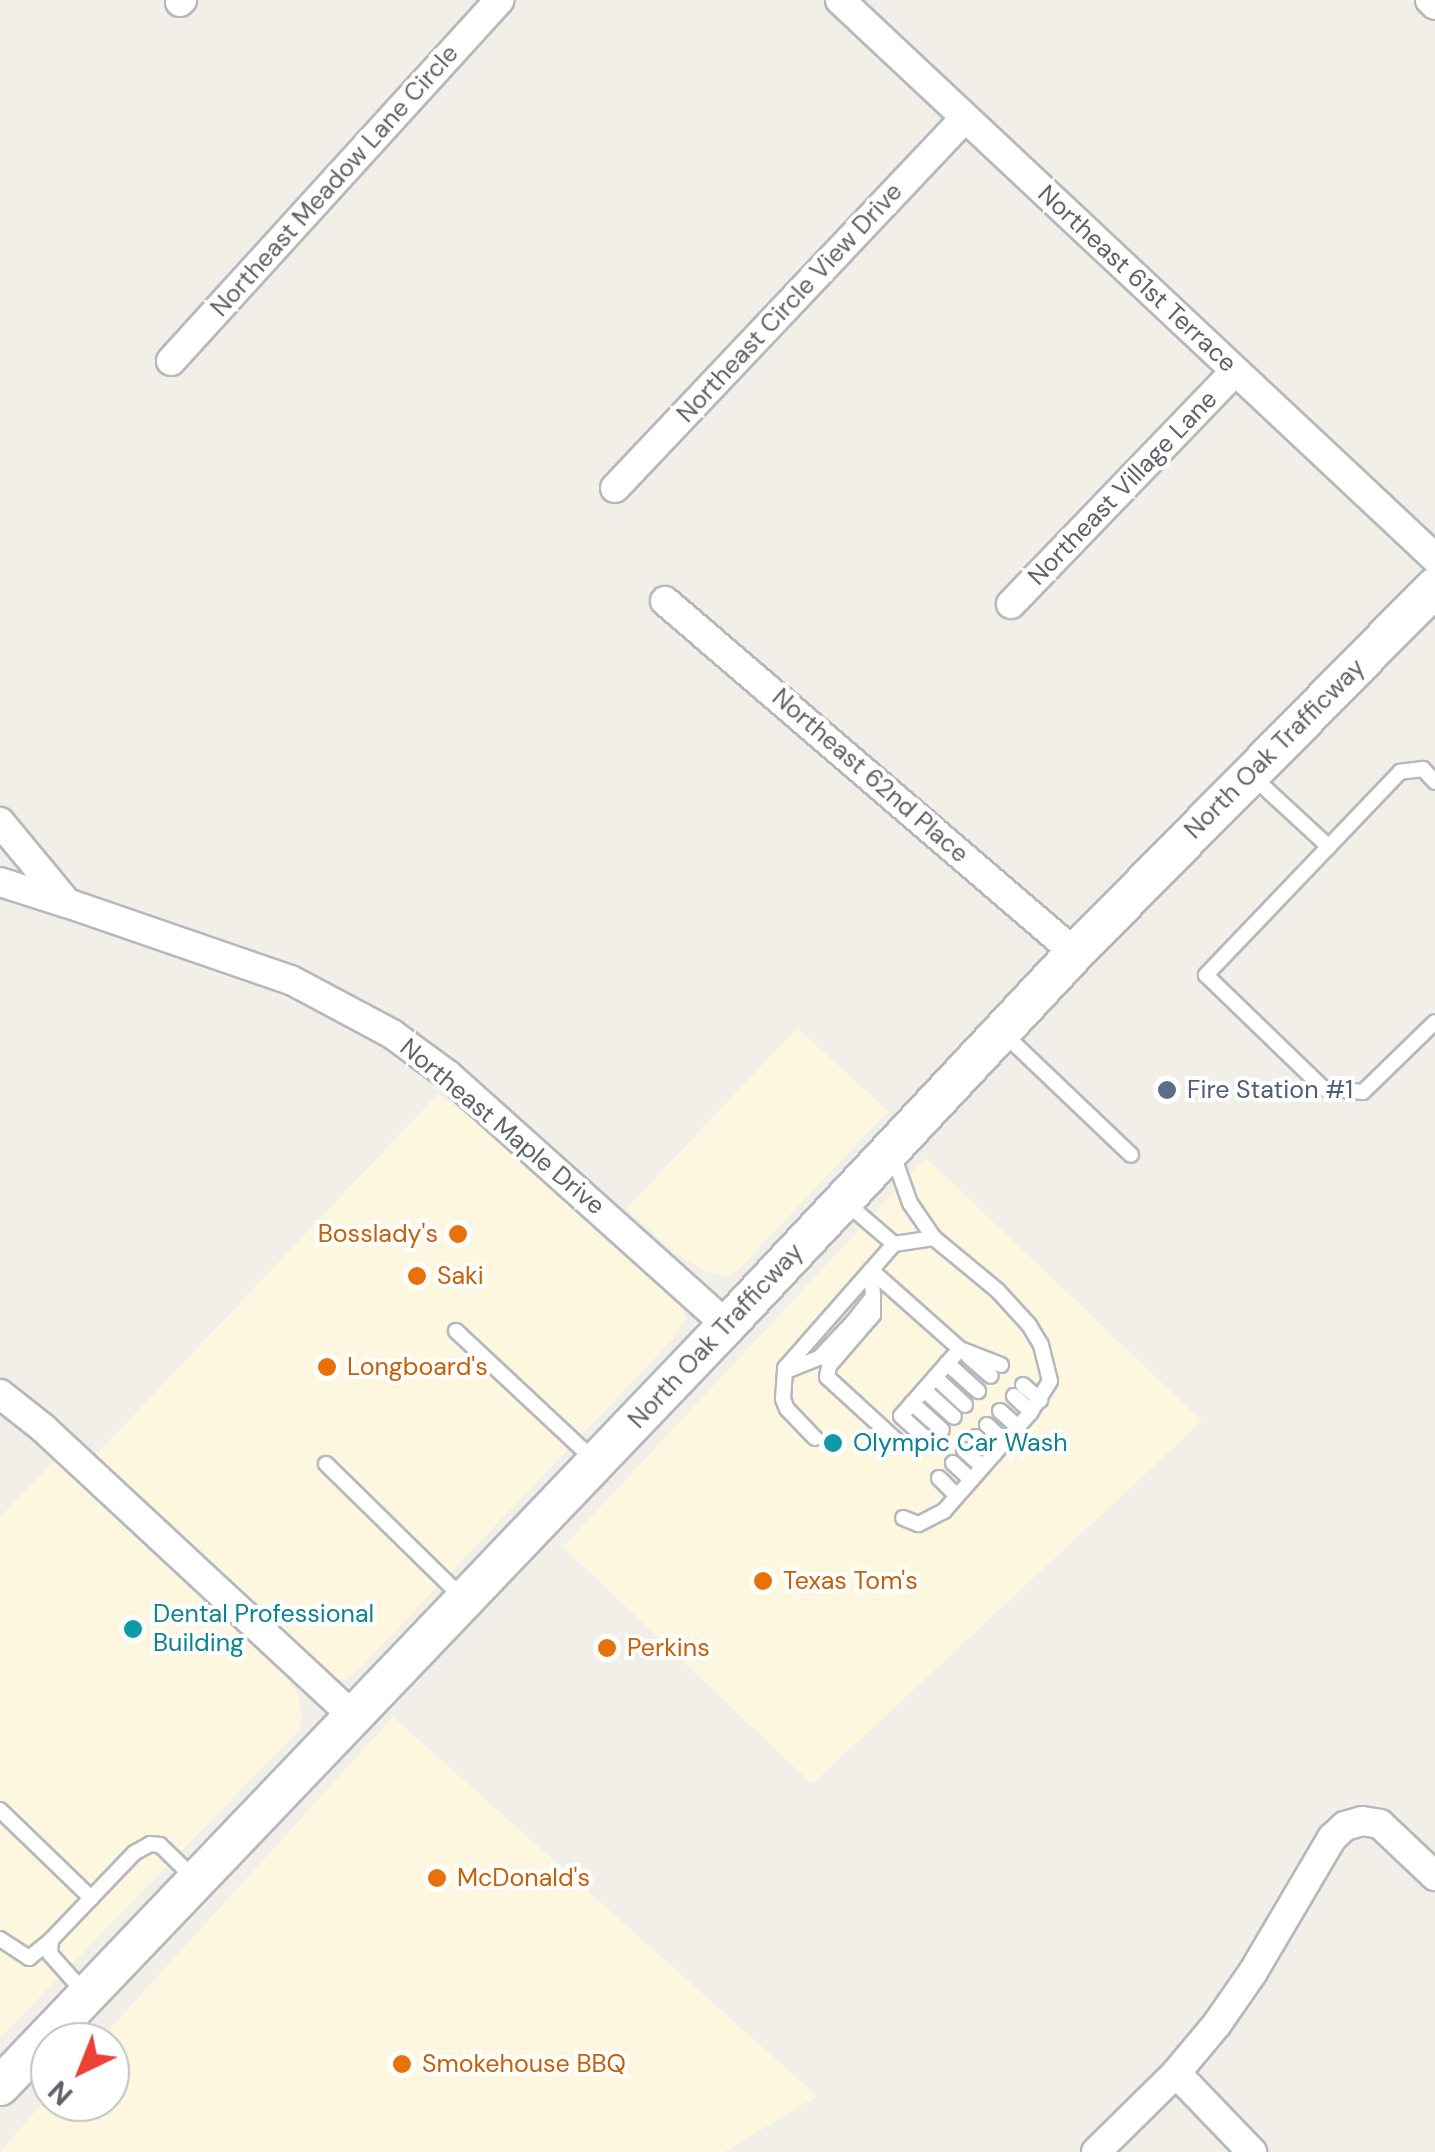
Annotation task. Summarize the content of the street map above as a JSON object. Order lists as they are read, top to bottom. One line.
{"streets":{"main road":["North Oak Trafficway"],"street":["Northeast Meadow Lane Circle","Northeast 61st Terrace","Northeast Circle View Drive","Northeast Village Lane","Northeast 62nd Place","Northeast Maple Drive"]},"crossings":[["Northeast 61st Terrace","Northeast Circle View Drive"],["Northeast 61st Terrace","Northeast Village Lane"],["North Oak Trafficway","Northeast 62nd Place"],["North Oak Trafficway","Northeast Maple Drive"]],"places":["Fire Station #1","Bosslady's","Saki","Longboard's","Olympic Car Wash","Texas Tom's","Dental Professional Building","Perkins","McDonald's","Smokehouse BBQ"],"north":"bottom left"}
